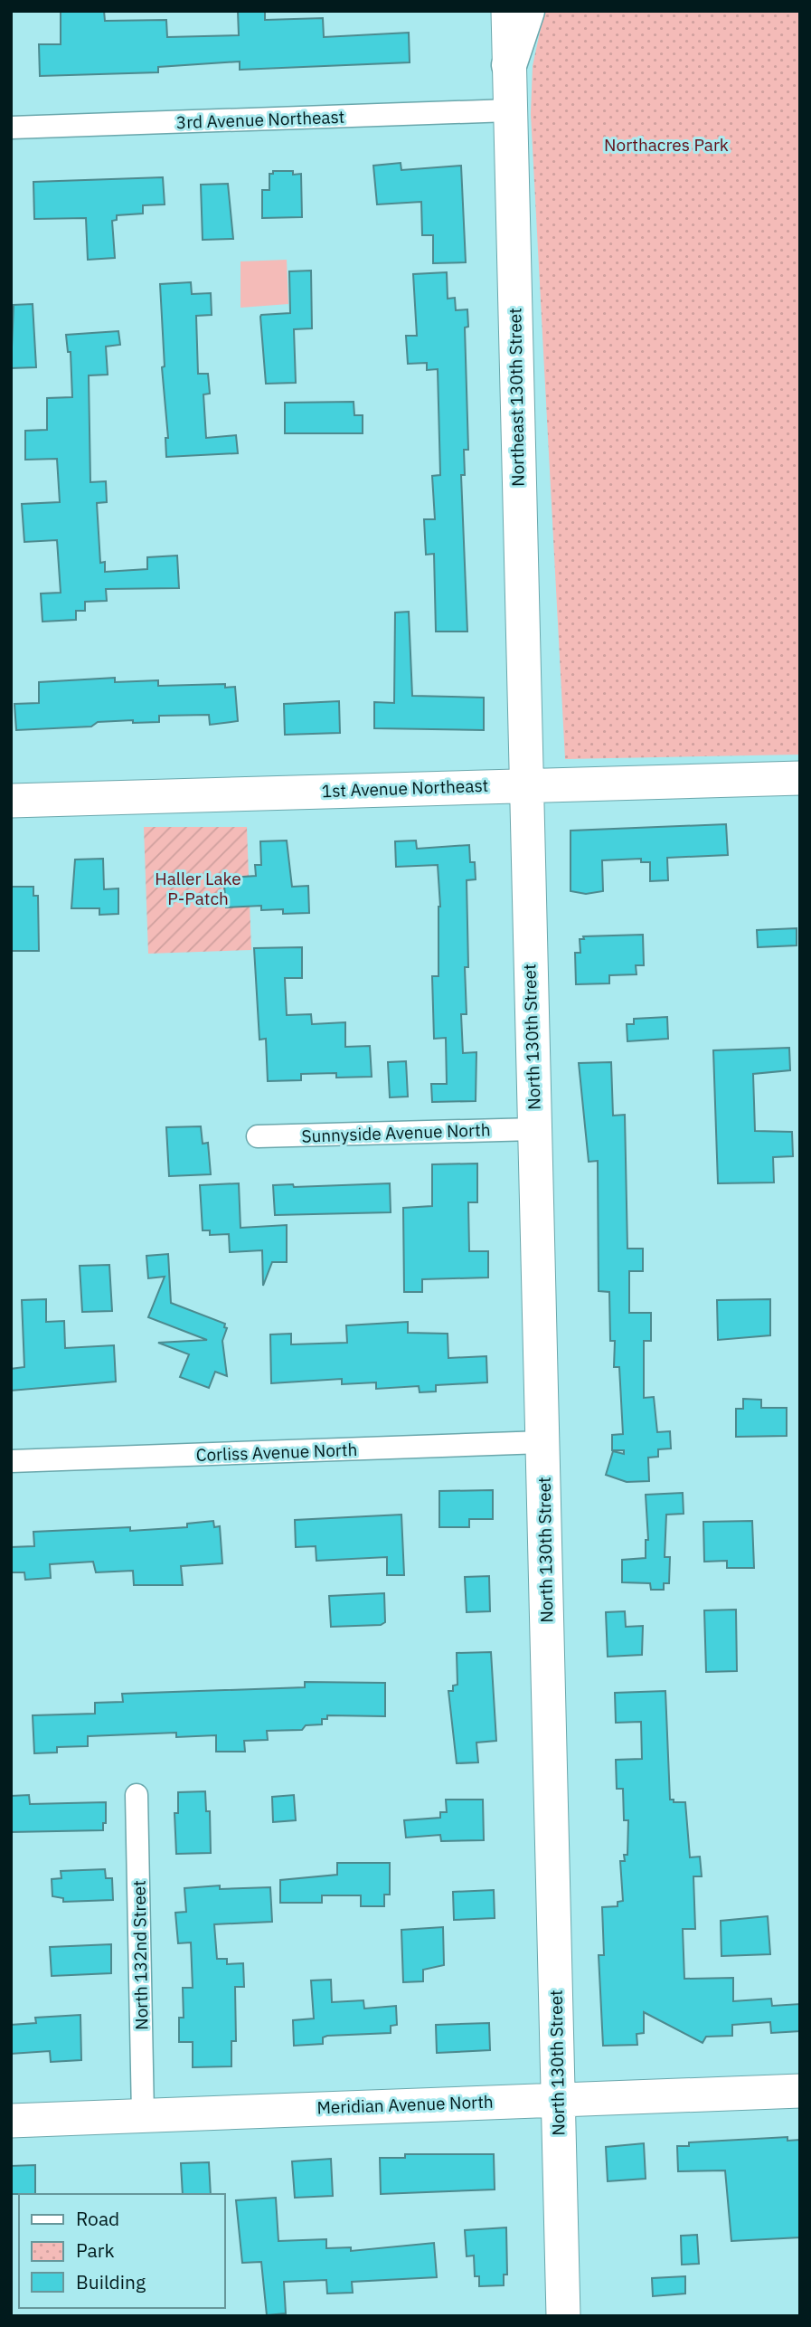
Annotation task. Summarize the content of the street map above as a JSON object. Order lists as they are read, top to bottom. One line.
{"streets":{"main road":["Northeast 130th Street","1st Avenue Northeast","North 130th Street","Meridian Avenue North"],"street":["3rd Avenue Northeast","Sunnyside Avenue North","Corliss Avenue North","North 132nd Street"]},"crossings":[["3rd Avenue Northeast","Northeast 130th Street"],["Northeast 130th Street","1st Avenue Northeast"],["Northeast 130th Street","North 130th Street"],["1st Avenue Northeast","North 130th Street"],["North 130th Street","Sunnyside Avenue North"],["North 130th Street","Corliss Avenue North"],["North 130th Street","Meridian Avenue North"],["North 132nd Street","Meridian Avenue North"]],"parks":["Northacres Park","Haller Lake P-Patch"],"legend":["Road","Park","Building"]}
